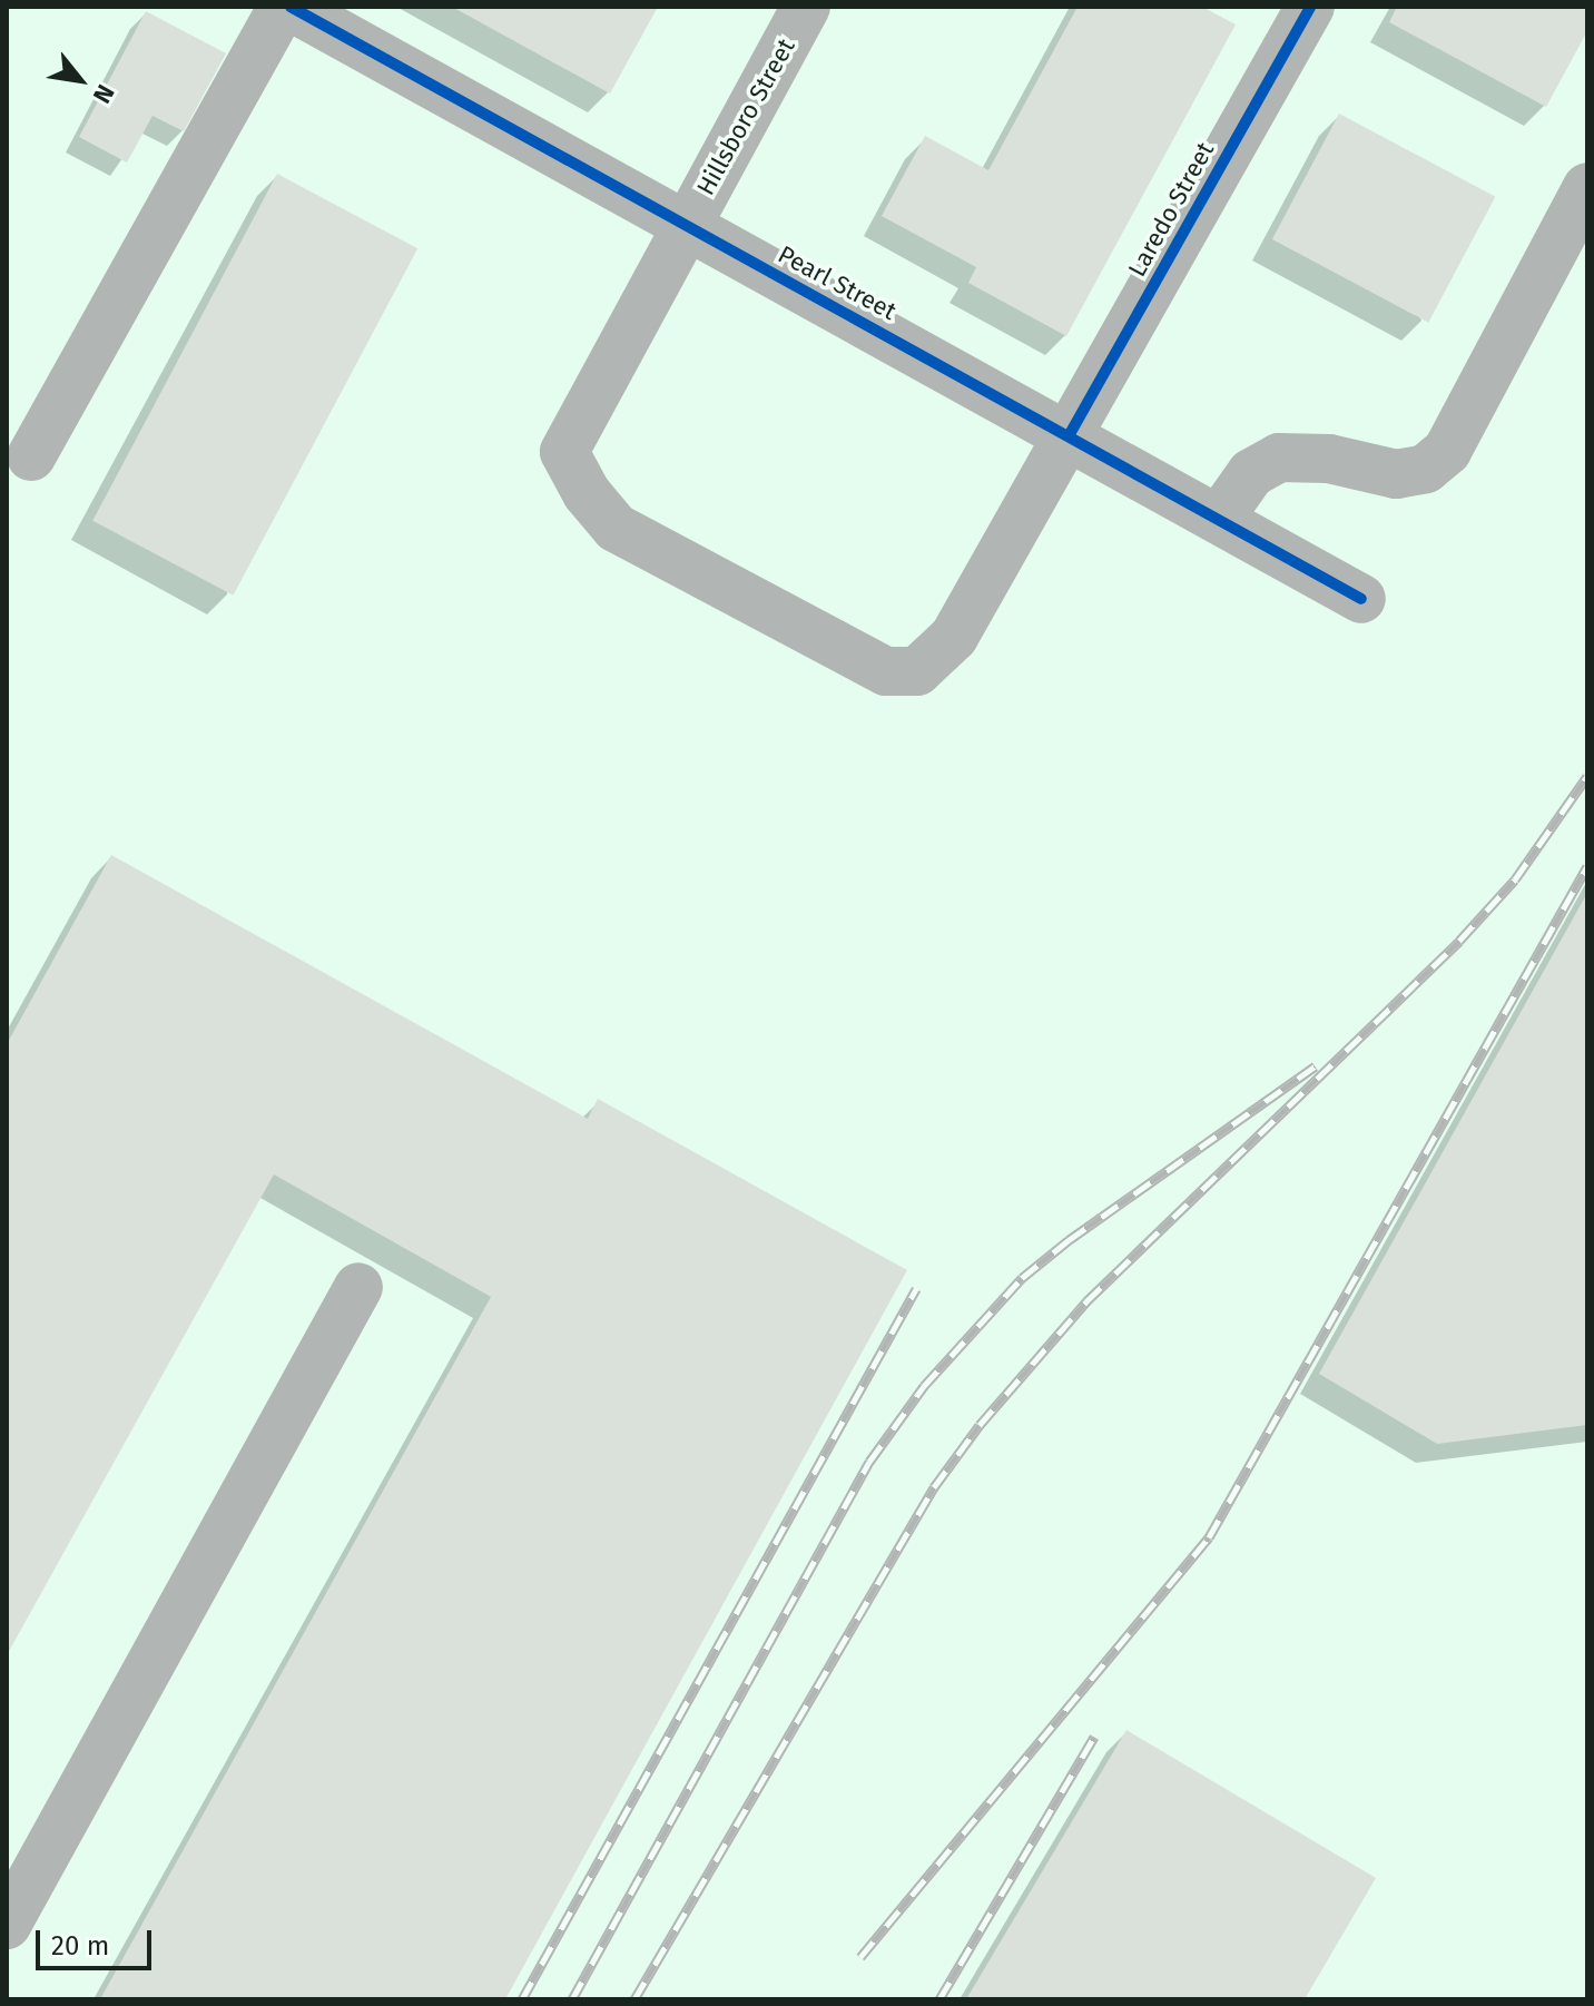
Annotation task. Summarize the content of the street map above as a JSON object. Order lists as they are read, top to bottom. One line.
{"streets":{"street":["Hillsboro Street","Laredo Street","Pearl Street"]},"crossings":[["Hillsboro Street","Laredo Street"],["Hillsboro Street","Pearl Street"],["Laredo Street","Pearl Street"]],"scale_bar":"20 m","north":"bottom right"}
